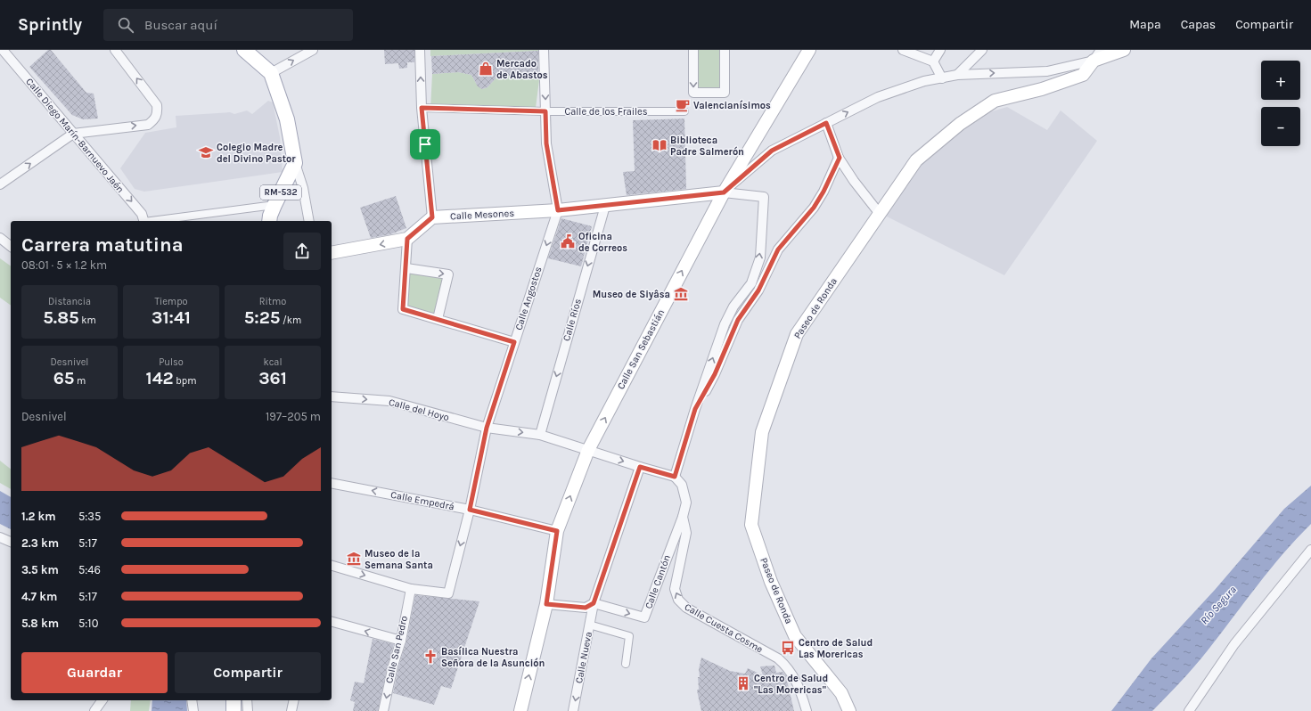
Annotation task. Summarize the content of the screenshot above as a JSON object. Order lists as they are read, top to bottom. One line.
{"streets":{"main road":["RM-532","Calle Mesones","Paseo de Ronda","Calle San Sebastián"],"street":["Calle de los Frailes","Calle Diego Marín-Barnuevo Jaén","Calle Angostos","Calle Ríos","Calle del Hoyo","Calle Empedrá","Calle Cantón","Calle Cuesta Cosme","Calle San Pedro","Calle Nueva"]},"crossings":[["Calle Mesones","Calle Angostos"],["Calle Mesones","Calle Ríos"],["Calle Mesones","Calle San Sebastián"],["Calle Angostos","Calle del Hoyo"],["Calle Angostos","Calle Empedrá"],["Calle Angostos","Calle San Pedro"],["Calle Ríos","Calle del Hoyo"],["Calle San Sebastián","Calle del Hoyo"],["Calle San Sebastián","Calle Empedrá"],["Calle del Hoyo","Calle Cuesta Cosme"],["Calle del Hoyo","Calle Nueva"],["Calle Cantón","Calle Cuesta Cosme"],["Calle Cantón","Calle Nueva"]],"one_way":["Calle Diego Marín-Barnuevo Jaén","Calle Angostos","Calle Ríos","Calle San Sebastián","Calle del Hoyo","Calle Empedrá","Calle Cuesta Cosme","Calle San Pedro"],"water":["Río Segura"],"places":{"shop":["Mercado de Abastos"],"cafe":["Valencianísimos"],"library":["Biblioteca Padre Salmerón"],"school or university":["Colegio Madre del Divino Pastor"],"public building":["Oficina de Correos"],"museum":["Museo de Siyâsa","Museo de la Semana Santa"],"bus stop":["Centro de Salud Las Morericas"],"church":["Basílica Nuestra Señora de la Asunción"],"building":["Centro de Salud \"Las Morericas\""]},"page":{"header":"Sprintly","search":"Buscar aquí","nav":["Mapa","Capas","Compartir"],"map_buttons":["+","−"],"heading":["Carrera matutina","08:01 · 5 × 1.2 km"],"stats":[["Distancia","5.85 km"],["Tiempo","31:41"],["Ritmo","5:25 /km"],["Desnivel","65 m"],["Pulso","142 bpm"],["kcal","361"]],"chart":["Desnivel","197–205 m"],"list":[{"name":"1.2 km","note":"5:35"},{"name":"2.3 km","note":"5:17"},{"name":"3.5 km","note":"5:46"},{"name":"4.7 km","note":"5:17"},{"name":"5.8 km","note":"5:10"}],"buttons":["Guardar","Compartir"]}}
